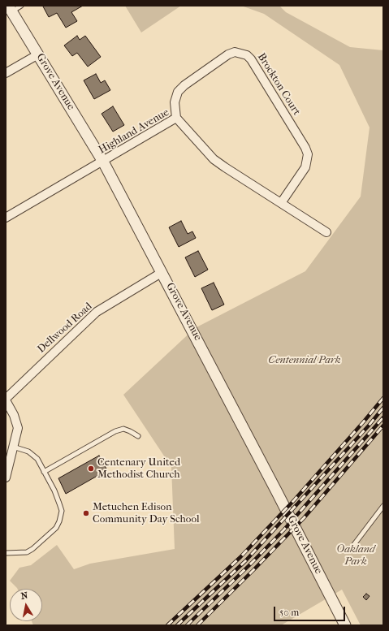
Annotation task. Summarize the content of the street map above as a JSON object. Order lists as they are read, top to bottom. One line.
{"streets":{"street":["Grove Avenue","Brockton Court","Highland Avenue","Dellwood Road"]},"crossings":[["Grove Avenue","Highland Avenue"],["Grove Avenue","Dellwood Road"],["Brockton Court","Highland Avenue"]],"parks":["Centennial Park","Oakland Park"],"places":["Centenary United Methodist Church","Metuchen Edison Community Day School"],"scale_bar":"50 m","north":"top"}
